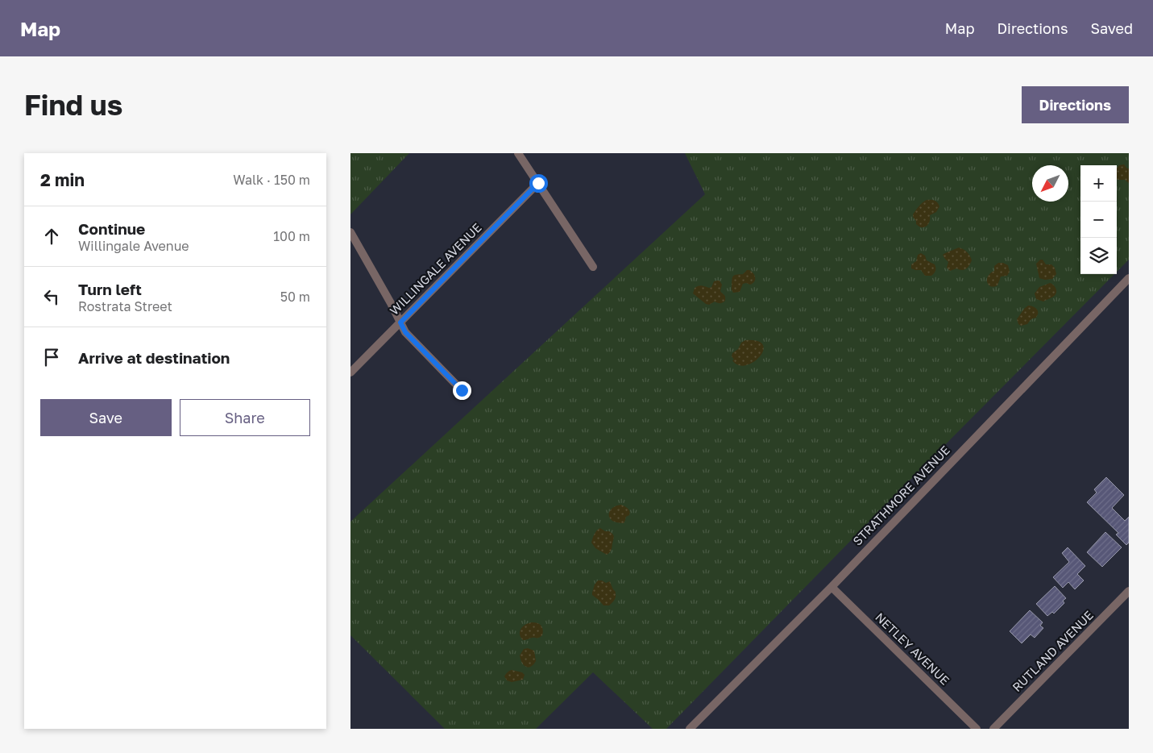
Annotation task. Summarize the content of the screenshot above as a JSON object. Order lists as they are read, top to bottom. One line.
{"streets":{"street":["WILLINGALE AVENUE","STRATHMORE AVENUE","NETLEY AVENUE","RUTLAND AVENUE"]},"crossings":[["STRATHMORE AVENUE","NETLEY AVENUE"]],"north":"bottom left","page":{"header":"Map","nav":["Map","Directions","Saved"],"buttons":["Directions",["Save","Share"]],"title":"Find us","heading":["2 min","Walk · 150 m"],"map_buttons":["+","−"],"list":[["Continue","Willingale Avenue","100 m"],["Turn left","Rostrata Street","50 m"],"Arrive at destination"]}}
